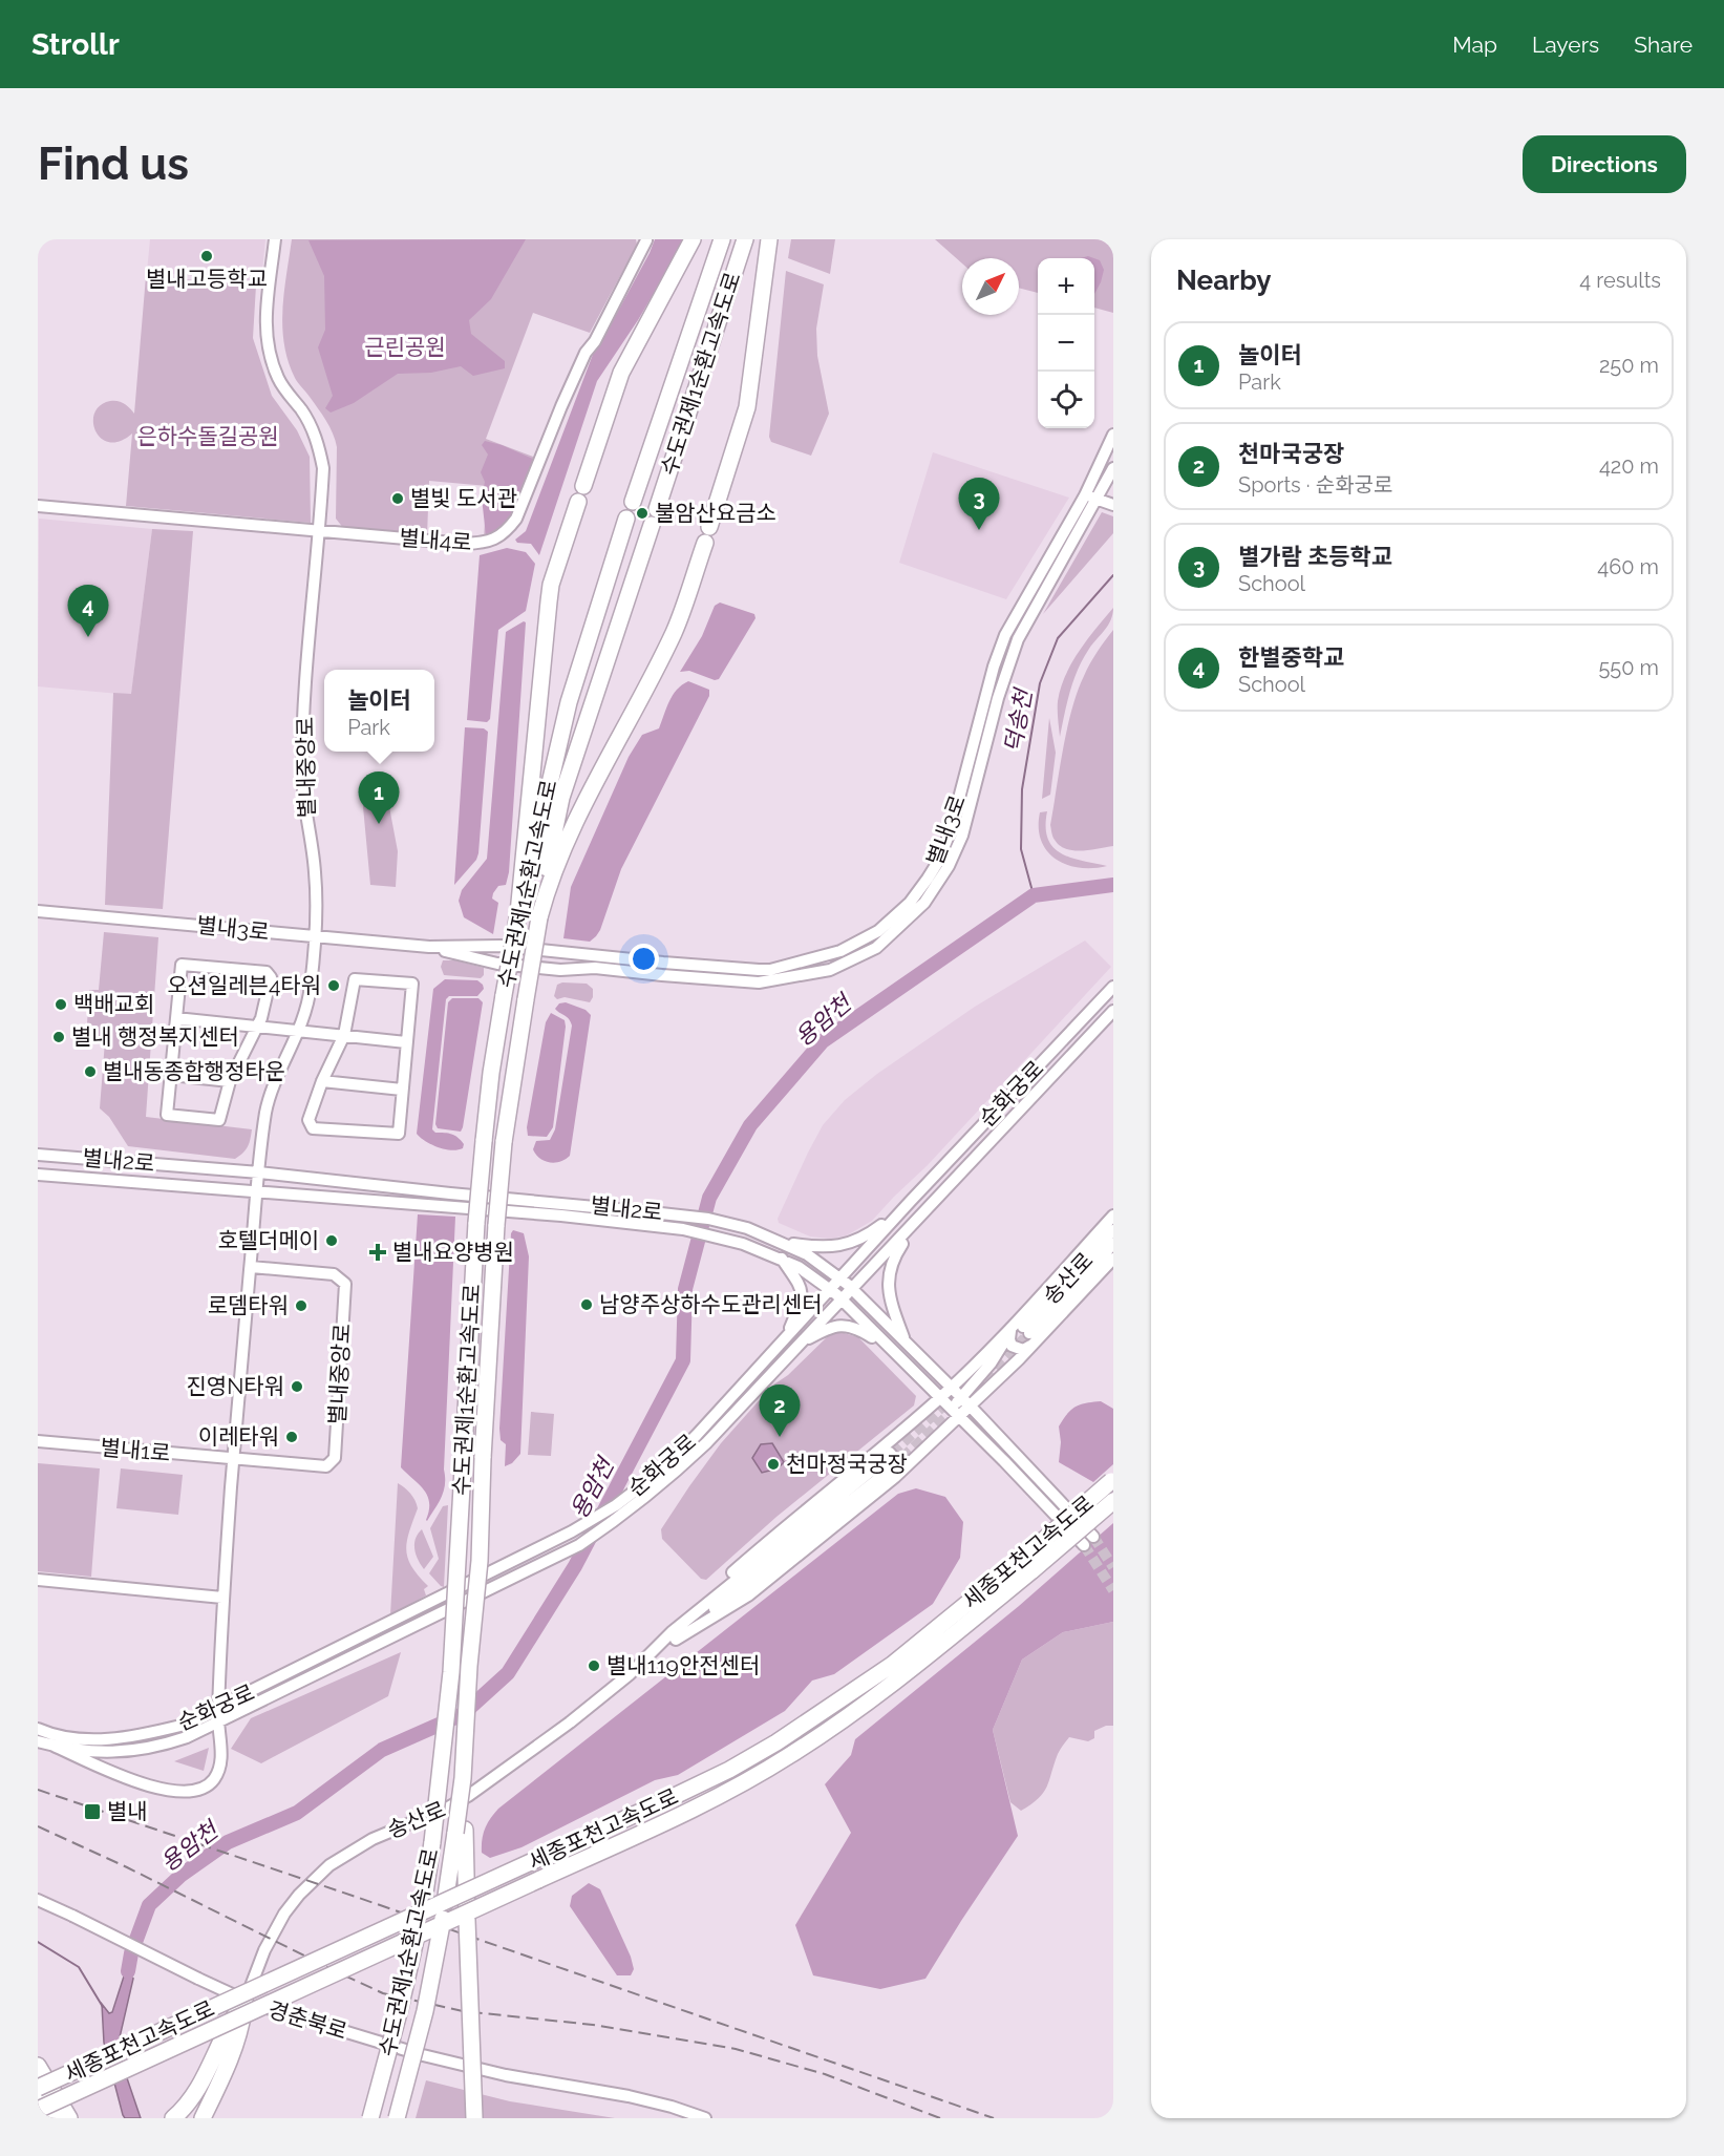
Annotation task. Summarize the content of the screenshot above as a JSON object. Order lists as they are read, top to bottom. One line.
{"streets":{"highway":["수도권제1순환고속도로","세종포천고속도로"],"street":["별내4로","별내중앙로","별내3로","순화궁로","별내2로","송산로","별내1로","경춘북로"]},"crossings":[["별내4로","별내중앙로"],["별내중앙로","별내3로"],["별내중앙로","순화궁로"],["별내중앙로","별내2로"],["별내중앙로","별내1로"],["순화궁로","별내2로"],["송산로","경춘북로"]],"water":["덕송천","용암천"],"parks":["근린공원","은하수돌길공원"],"places":{"other":["별내고등학교","별빛 도서관","불암산요금소","오션일레븐4타워","백배교회","별내 행정복지센터","별내동종합행정타운","호텔더메이","남양주상하수도관리센터","로뎀타워","진영N타워","이레타워","천마정국궁장","별내119안전센터"],"health":["별내요양병원"],"transit":["별내"]},"north":"top right","page":{"header":"Strollr","nav":["Map","Layers","Share"],"buttons":"Directions","title":"Find us","heading":["Nearby","4 results"],"map_buttons":["+","−"],"list":[{"mark":"1","name":"놀이터","note":"Park","value":"250 m"},{"mark":"2","name":"천마국궁장","note":"Sports · 순화궁로","value":"420 m"},{"mark":"3","name":"별가람 초등학교","note":"School","value":"460 m"},{"mark":"4","name":"한별중학교","note":"School","value":"550 m"}],"pins":["3","4","1","2"],"popup":["놀이터","Park"]}}
